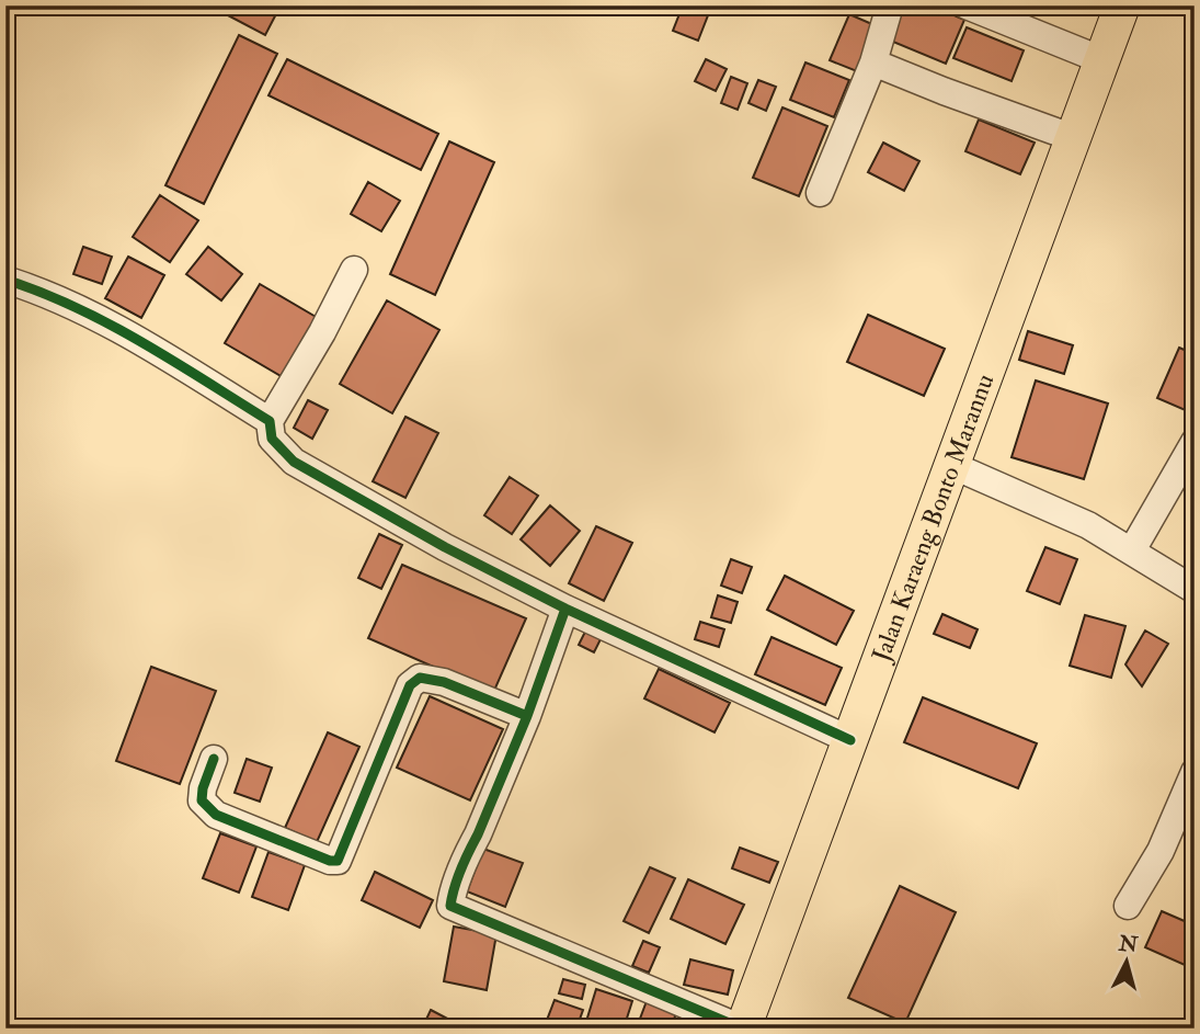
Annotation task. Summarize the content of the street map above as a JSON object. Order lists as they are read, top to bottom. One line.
{"streets":{"main road":["Jalan Karaeng Bonto Marannu"]},"north":"top"}
